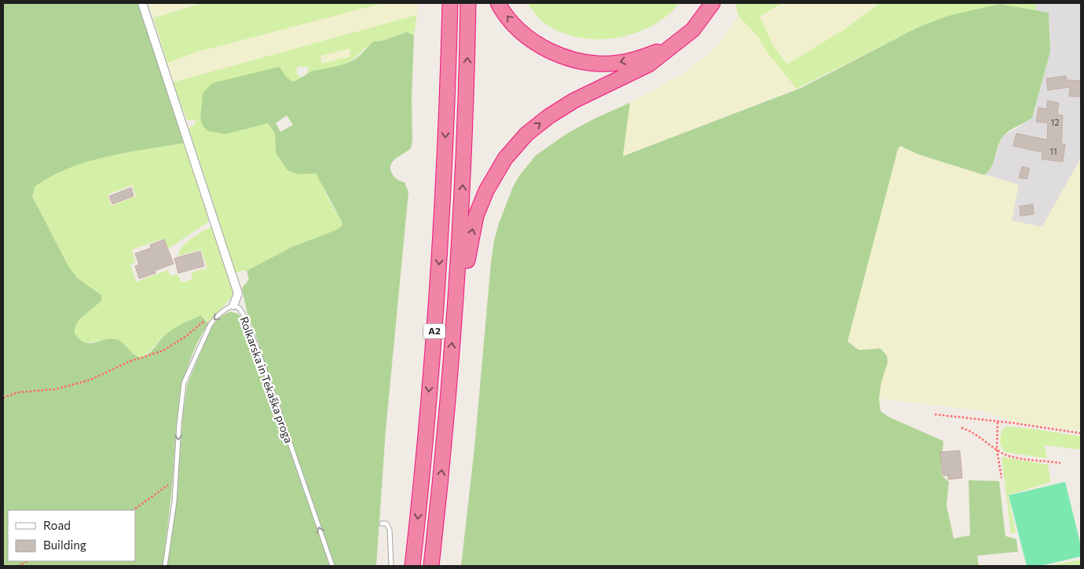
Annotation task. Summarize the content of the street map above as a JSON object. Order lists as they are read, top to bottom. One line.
{"streets":{"highway":["A2"],"lane":["Rolkarska in Tekaška proga"]},"house_numbers":["12","11"],"legend":["Road","Building"]}
